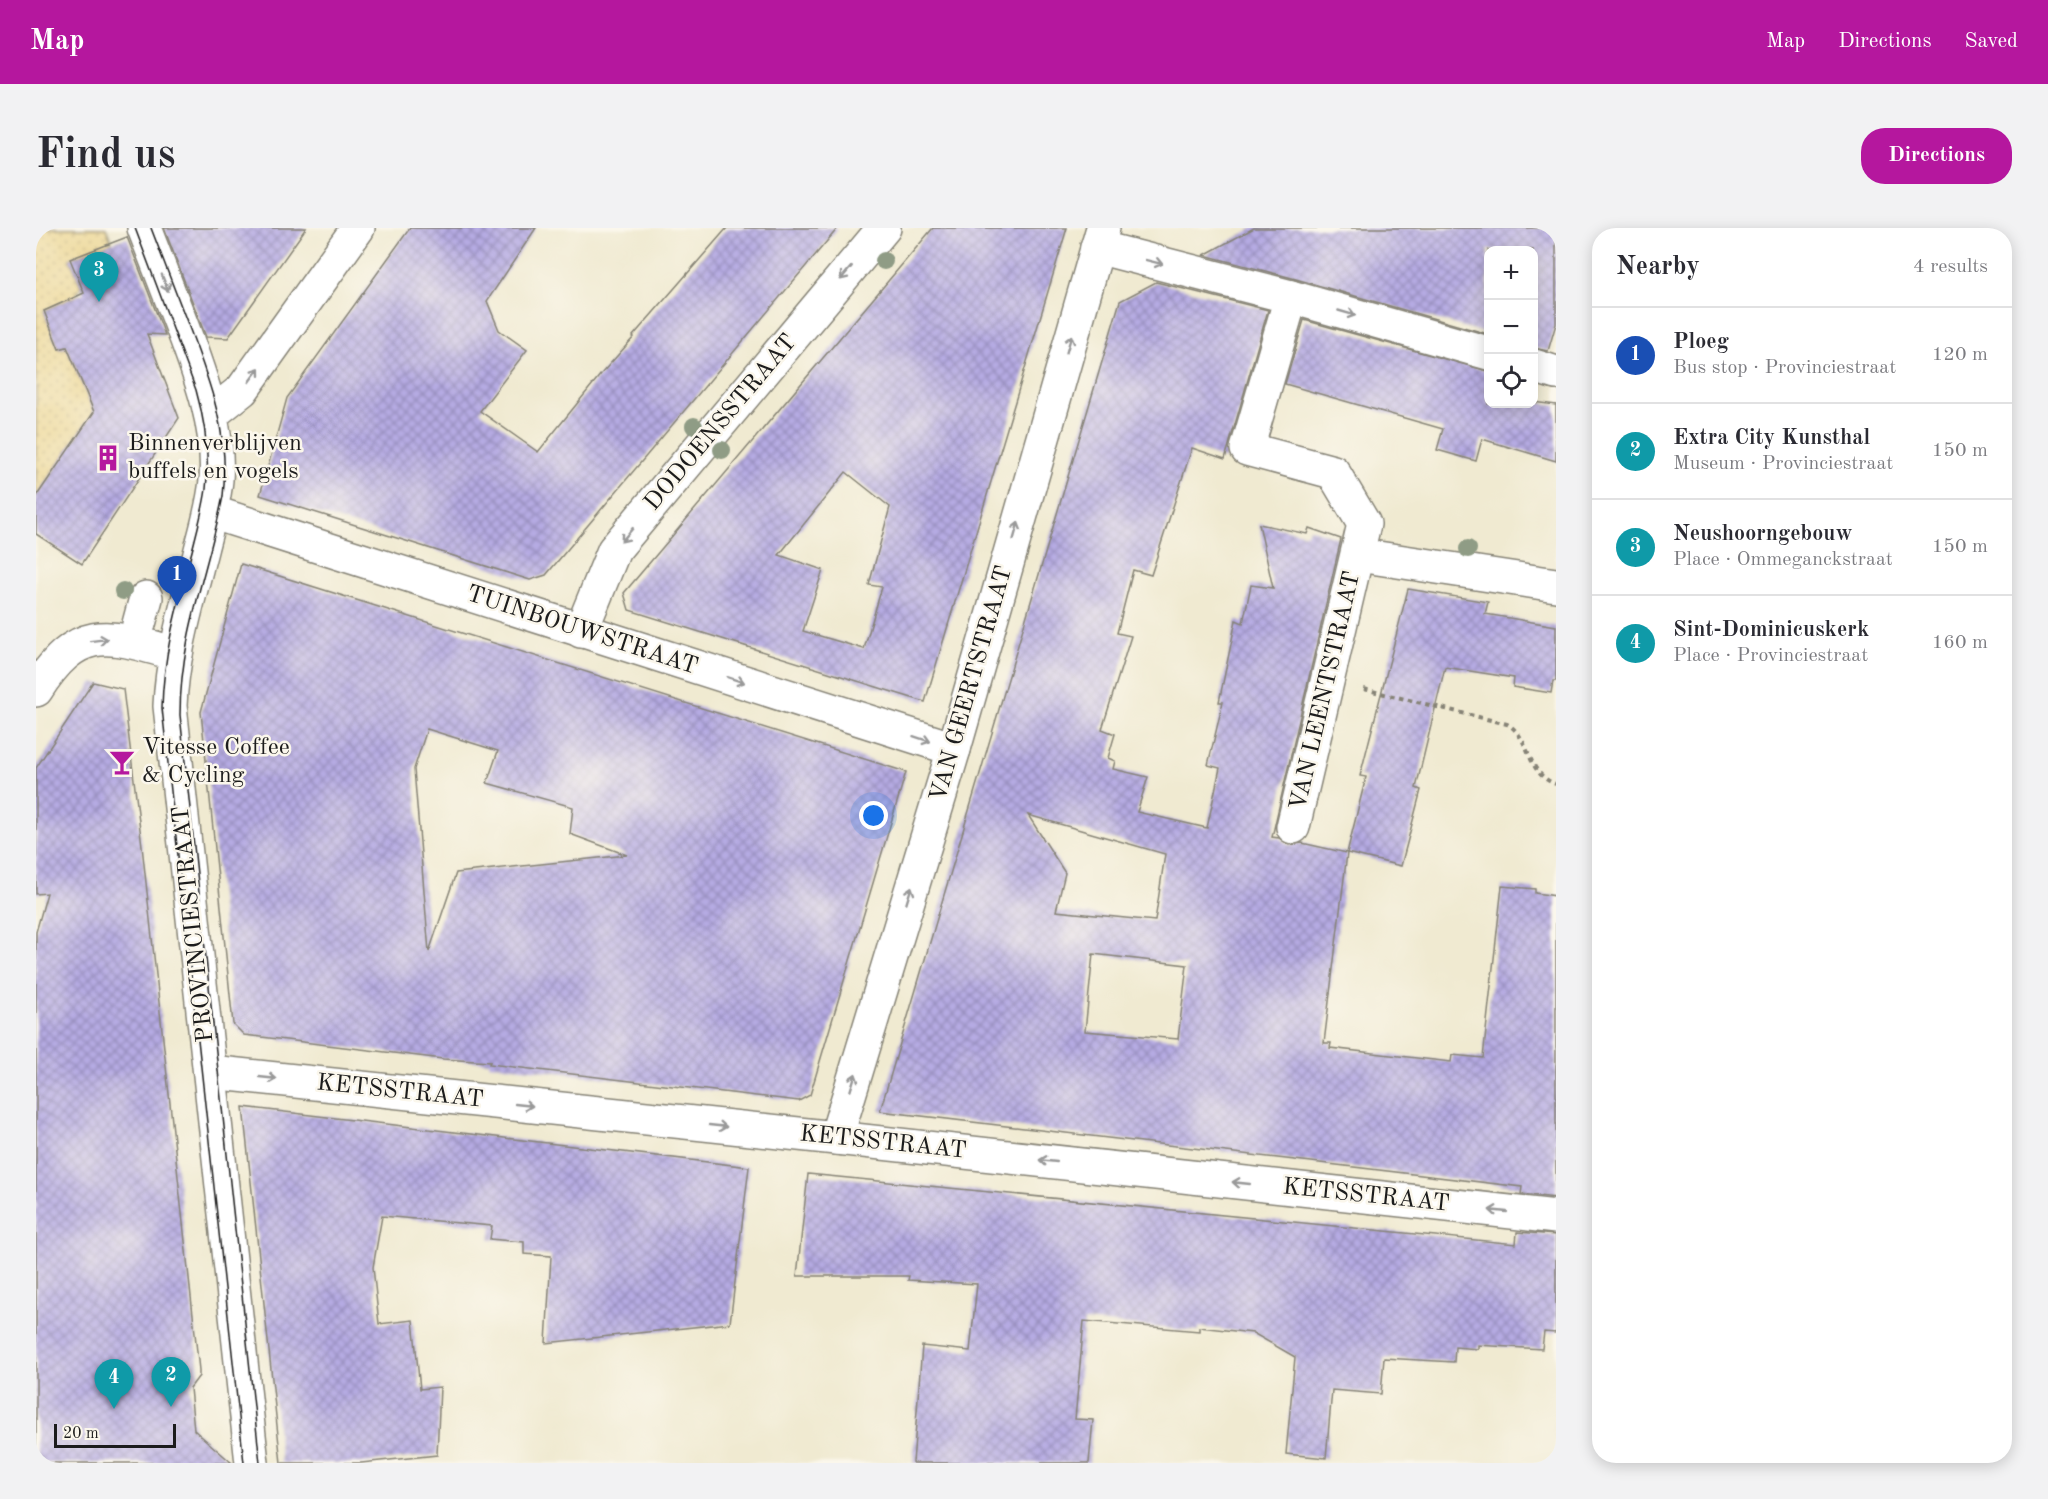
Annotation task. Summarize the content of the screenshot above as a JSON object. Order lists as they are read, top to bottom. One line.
{"streets":{"street":["DODOENSSTRAAT","TUINBOUWSTRAAT","VAN GEERTSTRAAT","VAN LEENTSTRAAT","PROVINCIESTRAAT","KETSSTRAAT"]},"crossings":[["DODOENSSTRAAT","TUINBOUWSTRAAT"],["TUINBOUWSTRAAT","VAN GEERTSTRAAT"],["TUINBOUWSTRAAT","PROVINCIESTRAAT"],["VAN GEERTSTRAAT","KETSSTRAAT"],["PROVINCIESTRAAT","KETSSTRAAT"]],"one_way":["DODOENSSTRAAT","TUINBOUWSTRAAT","VAN GEERTSTRAAT"],"places":{"building":["Binnenverblijven buffels en vogels"],"bar":["Vitesse Coffee & Cycling"]},"scale_bar":"20 m","page":{"header":"Map","nav":["Map","Directions","Saved"],"buttons":"Directions","title":"Find us","heading":["Nearby","4 results"],"map_buttons":["+","−"],"pins":["3","1","2","4"],"list":[{"mark":"1","name":"Ploeg","note":"Bus stop · Provinciestraat","value":"120 m"},{"mark":"2","name":"Extra City Kunsthal","note":"Museum · Provinciestraat","value":"150 m"},{"mark":"3","name":"Neushoorngebouw","note":"Place · Ommeganckstraat","value":"150 m"},{"mark":"4","name":"Sint-Dominicuskerk","note":"Place · Provinciestraat","value":"160 m"}],"scale":"20 m"}}
